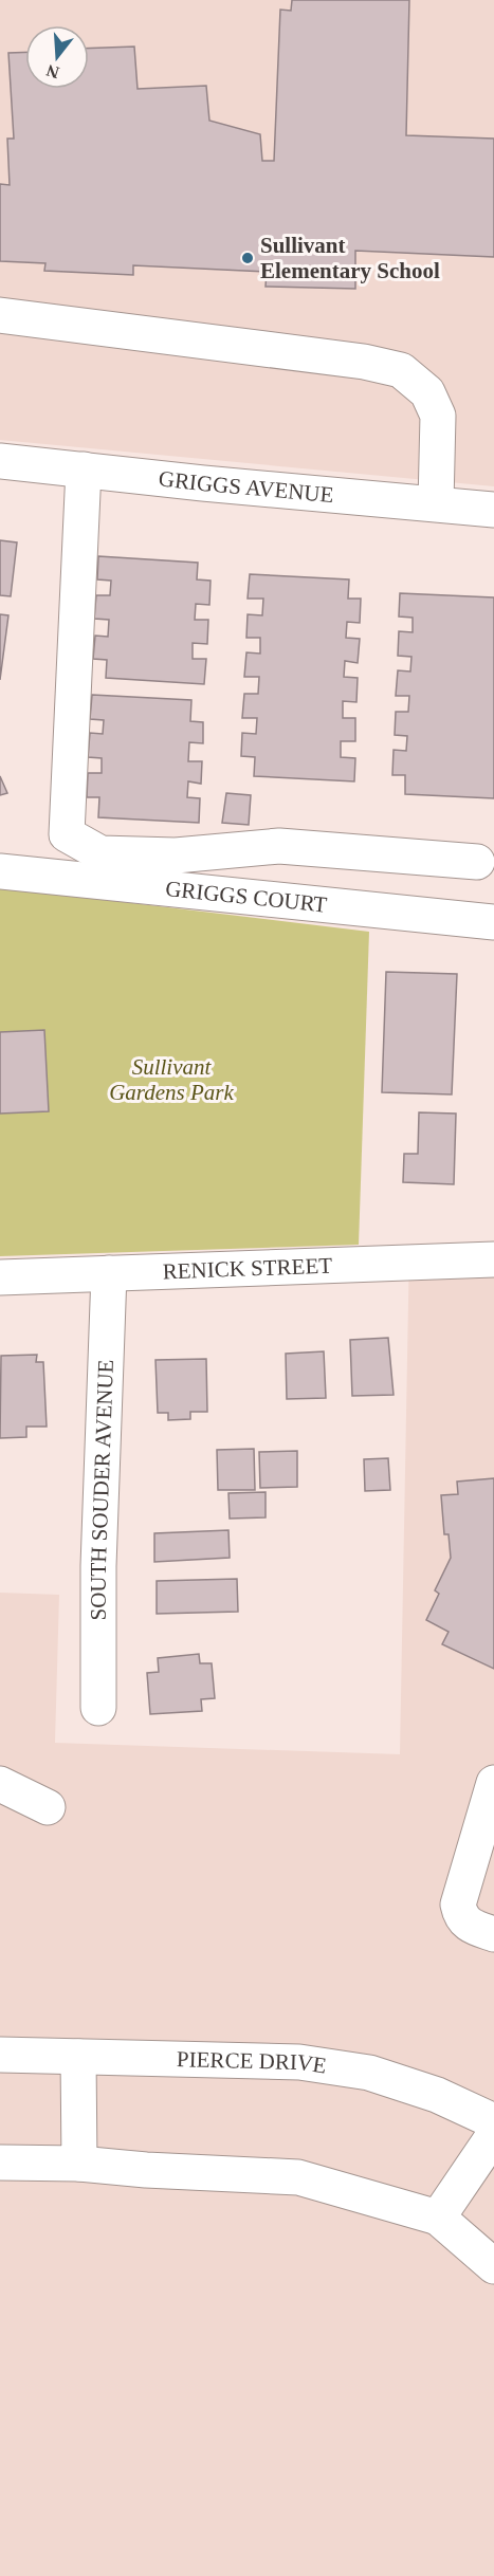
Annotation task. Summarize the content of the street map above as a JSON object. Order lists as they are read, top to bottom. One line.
{"streets":{"street":["GRIGGS AVENUE","GRIGGS COURT","RENICK STREET","SOUTH SOUDER AVENUE","PIERCE DRIVE"]},"crossings":[["RENICK STREET","SOUTH SOUDER AVENUE"]],"parks":["Sullivant Gardens Park"],"places":["Sullivant Elementary School"],"north":"bottom"}
